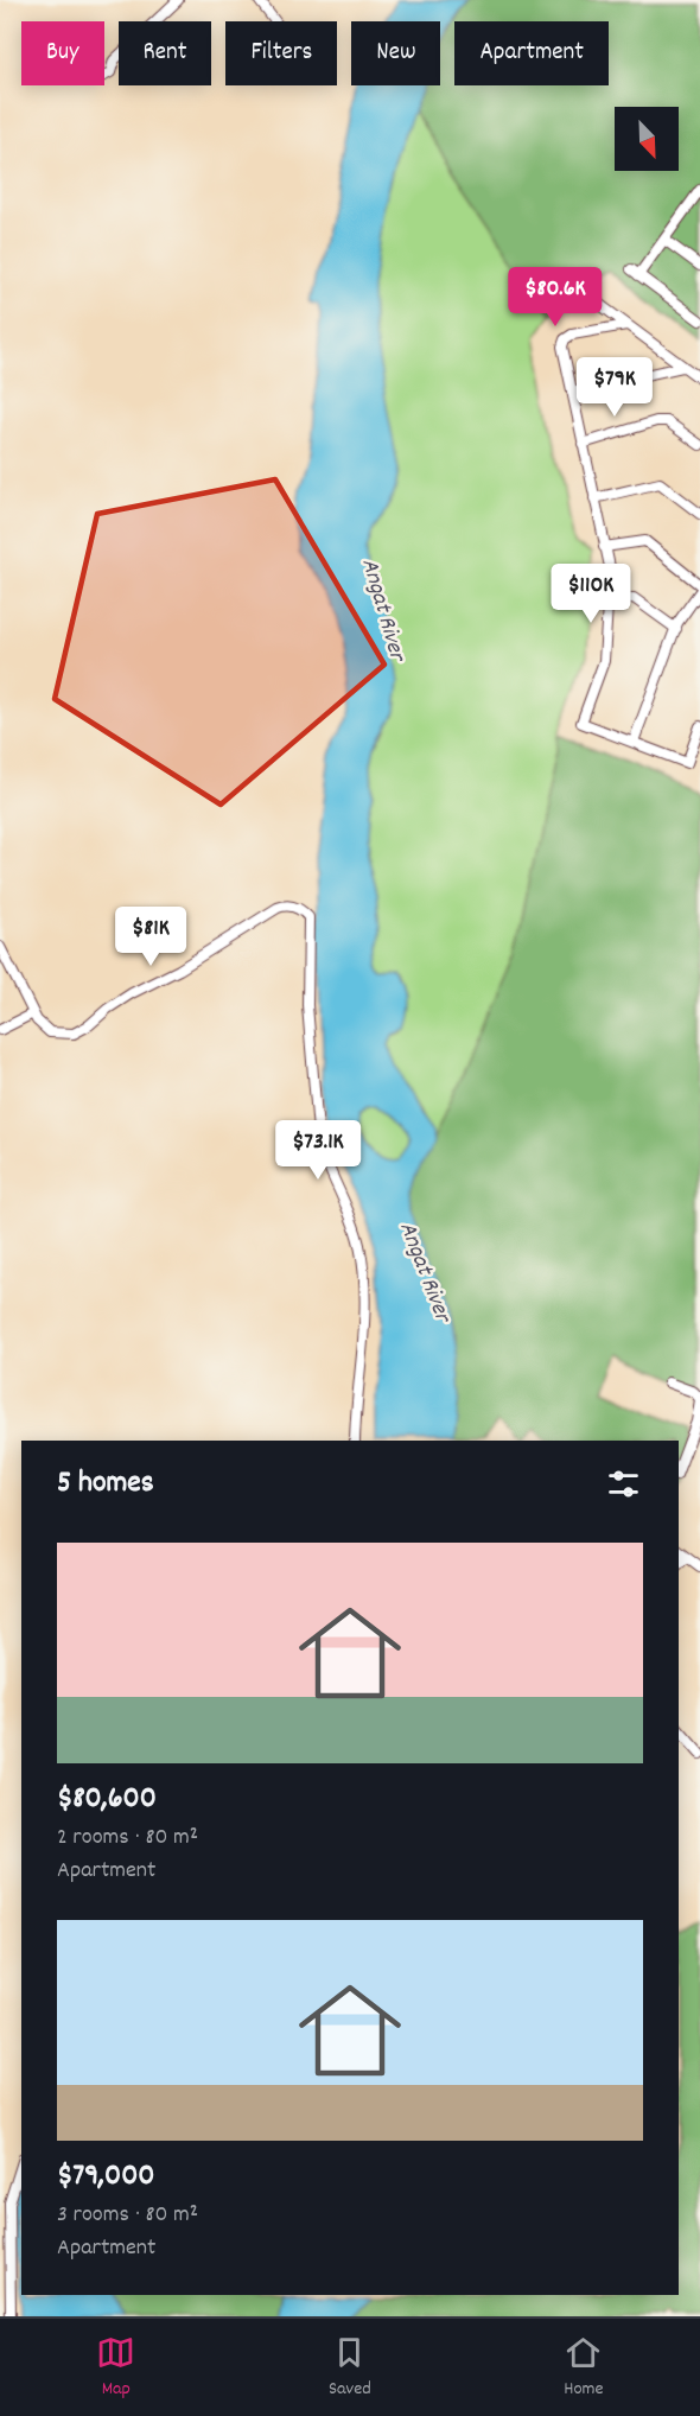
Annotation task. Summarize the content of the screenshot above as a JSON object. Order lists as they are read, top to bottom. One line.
{"water":["Angat River"],"north":"bottom right","page":{"chip":["Buy","Rent","Filters","New","Apartment"],"price":["$80.6K","$79K","$110K","$81K","$73.1K"],"heading":"5 homes","list":[{"name":"$80,600","note":"2 rooms · 80 m² · Apartment"},{"name":"$79,000","note":"3 rooms · 80 m² · Apartment"}],"tabs":["Map","Saved","Home"]}}
